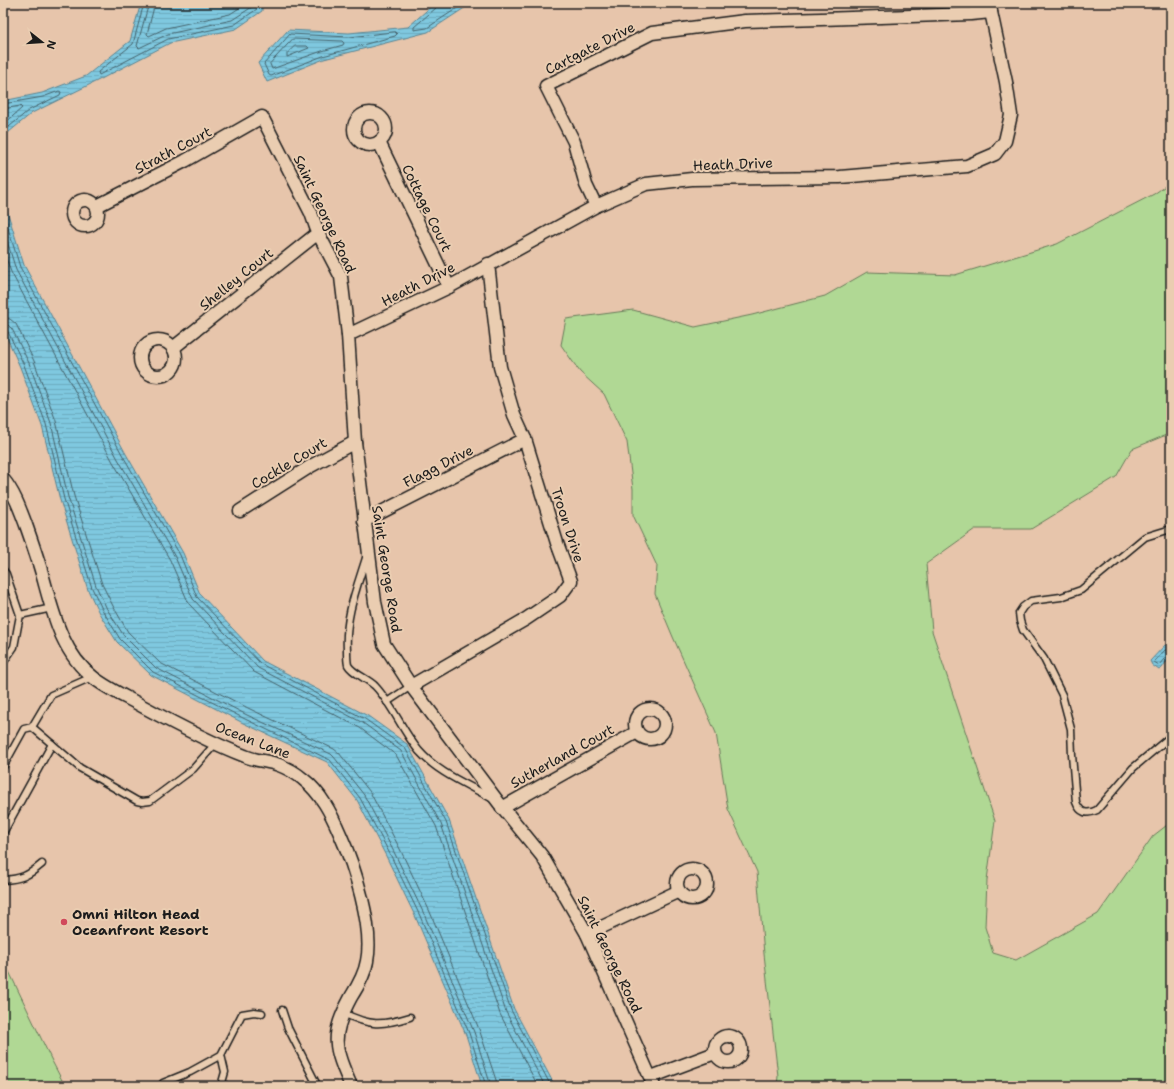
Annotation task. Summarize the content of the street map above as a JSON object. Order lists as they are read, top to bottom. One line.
{"streets":{"street":["Cartgate Drive","Strath Court","Heath Drive","Cottage Court","Saint George Road","Shelley Court","Cockle Court","Flagg Drive","Troon Drive","Ocean Lane","Sutherland Court"]},"crossings":[["Cartgate Drive","Heath Drive"],["Strath Court","Saint George Road"],["Heath Drive","Cottage Court"],["Heath Drive","Saint George Road"],["Heath Drive","Troon Drive"],["Saint George Road","Shelley Court"],["Saint George Road","Cockle Court"],["Saint George Road","Flagg Drive"],["Saint George Road","Troon Drive"],["Saint George Road","Sutherland Court"],["Flagg Drive","Troon Drive"]],"places":["Omni Hilton Head Oceanfront Resort"],"north":"right"}
